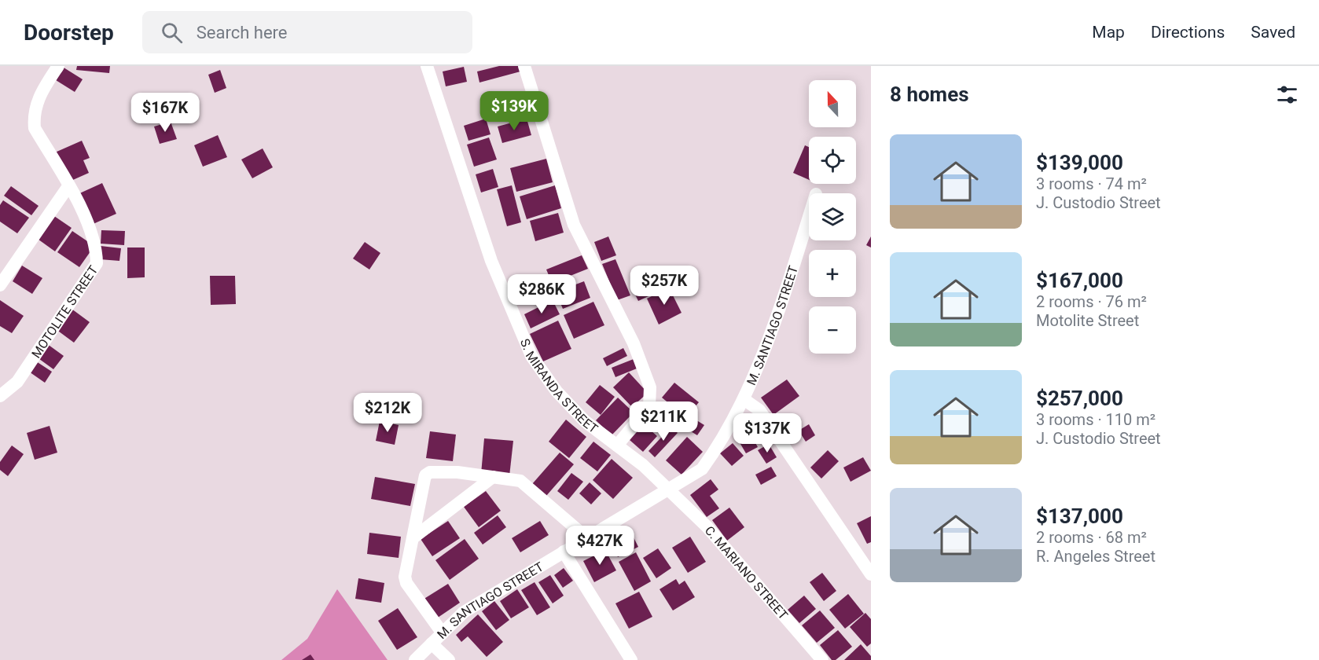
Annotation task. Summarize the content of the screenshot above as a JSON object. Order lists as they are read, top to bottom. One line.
{"streets":{"street":["MOTOLITE STREET","M. SANTIAGO STREET","S. MIRANDA STREET","C. MARIANO STREET"]},"crossings":[["M. SANTIAGO STREET","S. MIRANDA STREET"],["M. SANTIAGO STREET","C. MARIANO STREET"],["S. MIRANDA STREET","C. MARIANO STREET"]],"north":"top","page":{"header":"Doorstep","search":"Search here","nav":["Map","Directions","Saved"],"heading":"8 homes","map_buttons":["+","−"],"price":["$139K","$167K","$257K","$286K","$212K","$211K","$137K","$427K"],"list":[{"name":"$139,000","note":"3 rooms · 74 m² · J. Custodio Street"},{"name":"$167,000","note":"2 rooms · 76 m² · Motolite Street"},{"name":"$257,000","note":"3 rooms · 110 m² · J. Custodio Street"},{"name":"$137,000","note":"2 rooms · 68 m² · R. Angeles Street"}]}}
